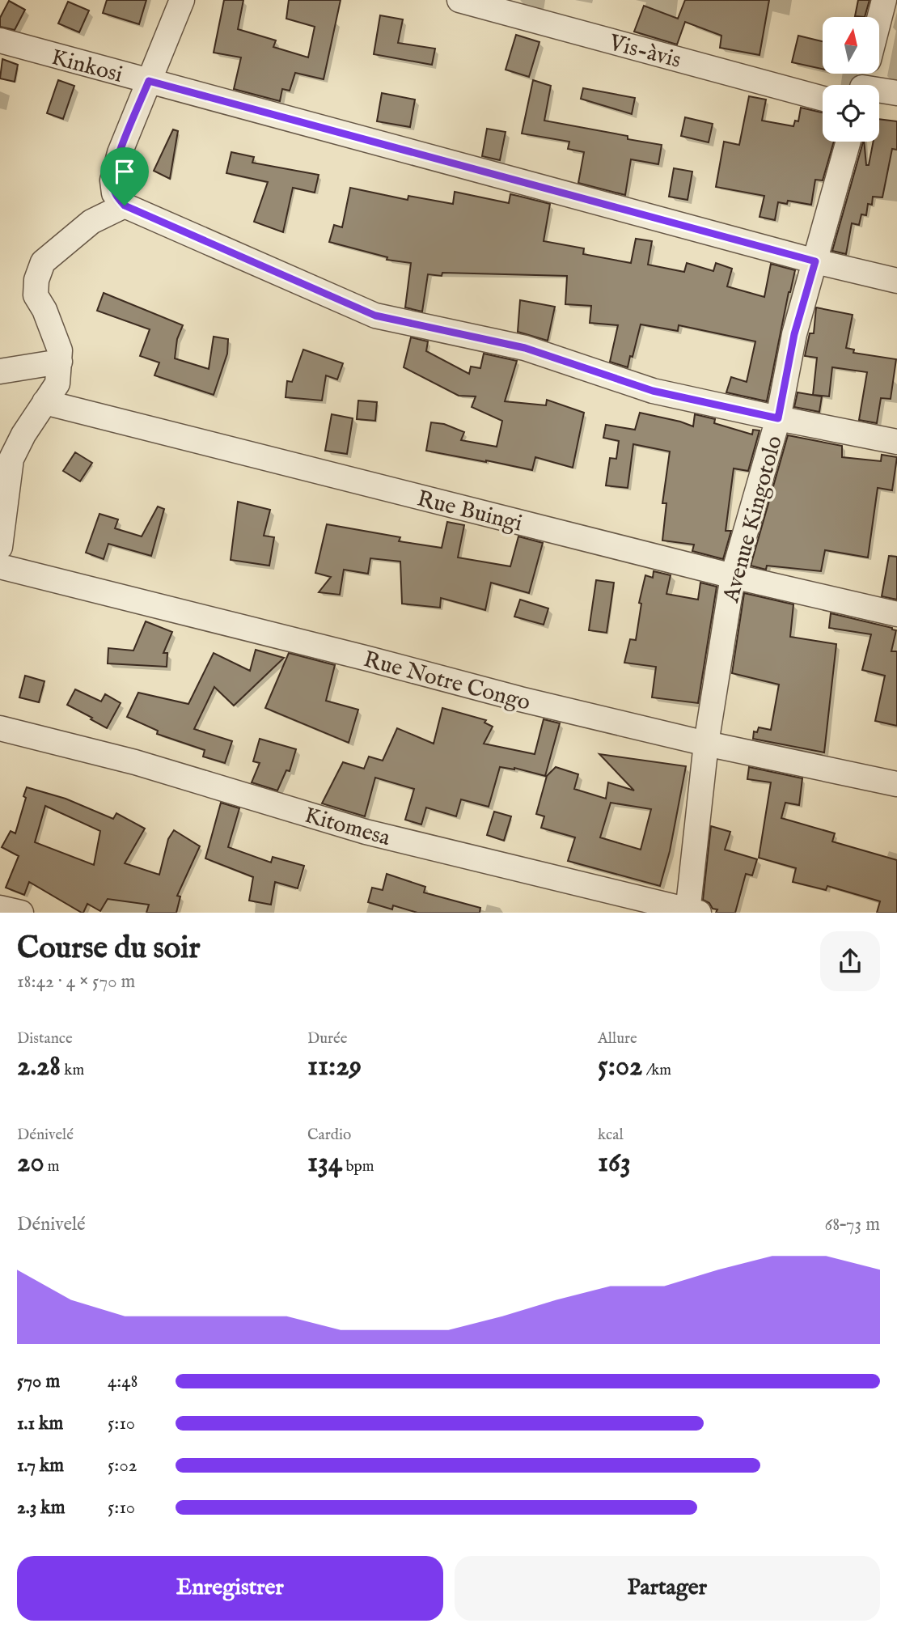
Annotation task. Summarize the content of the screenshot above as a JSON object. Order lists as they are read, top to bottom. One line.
{"streets":{"street":["Vis-àvis","Kinkosi","Rue Buingi","Avenue Kingotolo","Rue Notre Congo","Kitomesa"]},"crossings":[["Kinkosi","Avenue Kingotolo"],["Rue Buingi","Avenue Kingotolo"],["Avenue Kingotolo","Rue Notre Congo"],["Avenue Kingotolo","Kitomesa"]],"north":"top","page":{"heading":["Course du soir","18:42 · 4 × 570 m"],"stats":[["Distance","2.28 km"],["Durée","11:29"],["Allure","5:02 /km"],["Dénivelé","20 m"],["Cardio","134 bpm"],["kcal","163"]],"chart":["Dénivelé","68–73 m"],"list":[{"name":"570 m","note":"4:48"},{"name":"1.1 km","note":"5:10"},{"name":"1.7 km","note":"5:02"},{"name":"2.3 km","note":"5:10"}],"buttons":["Enregistrer","Partager"]}}
